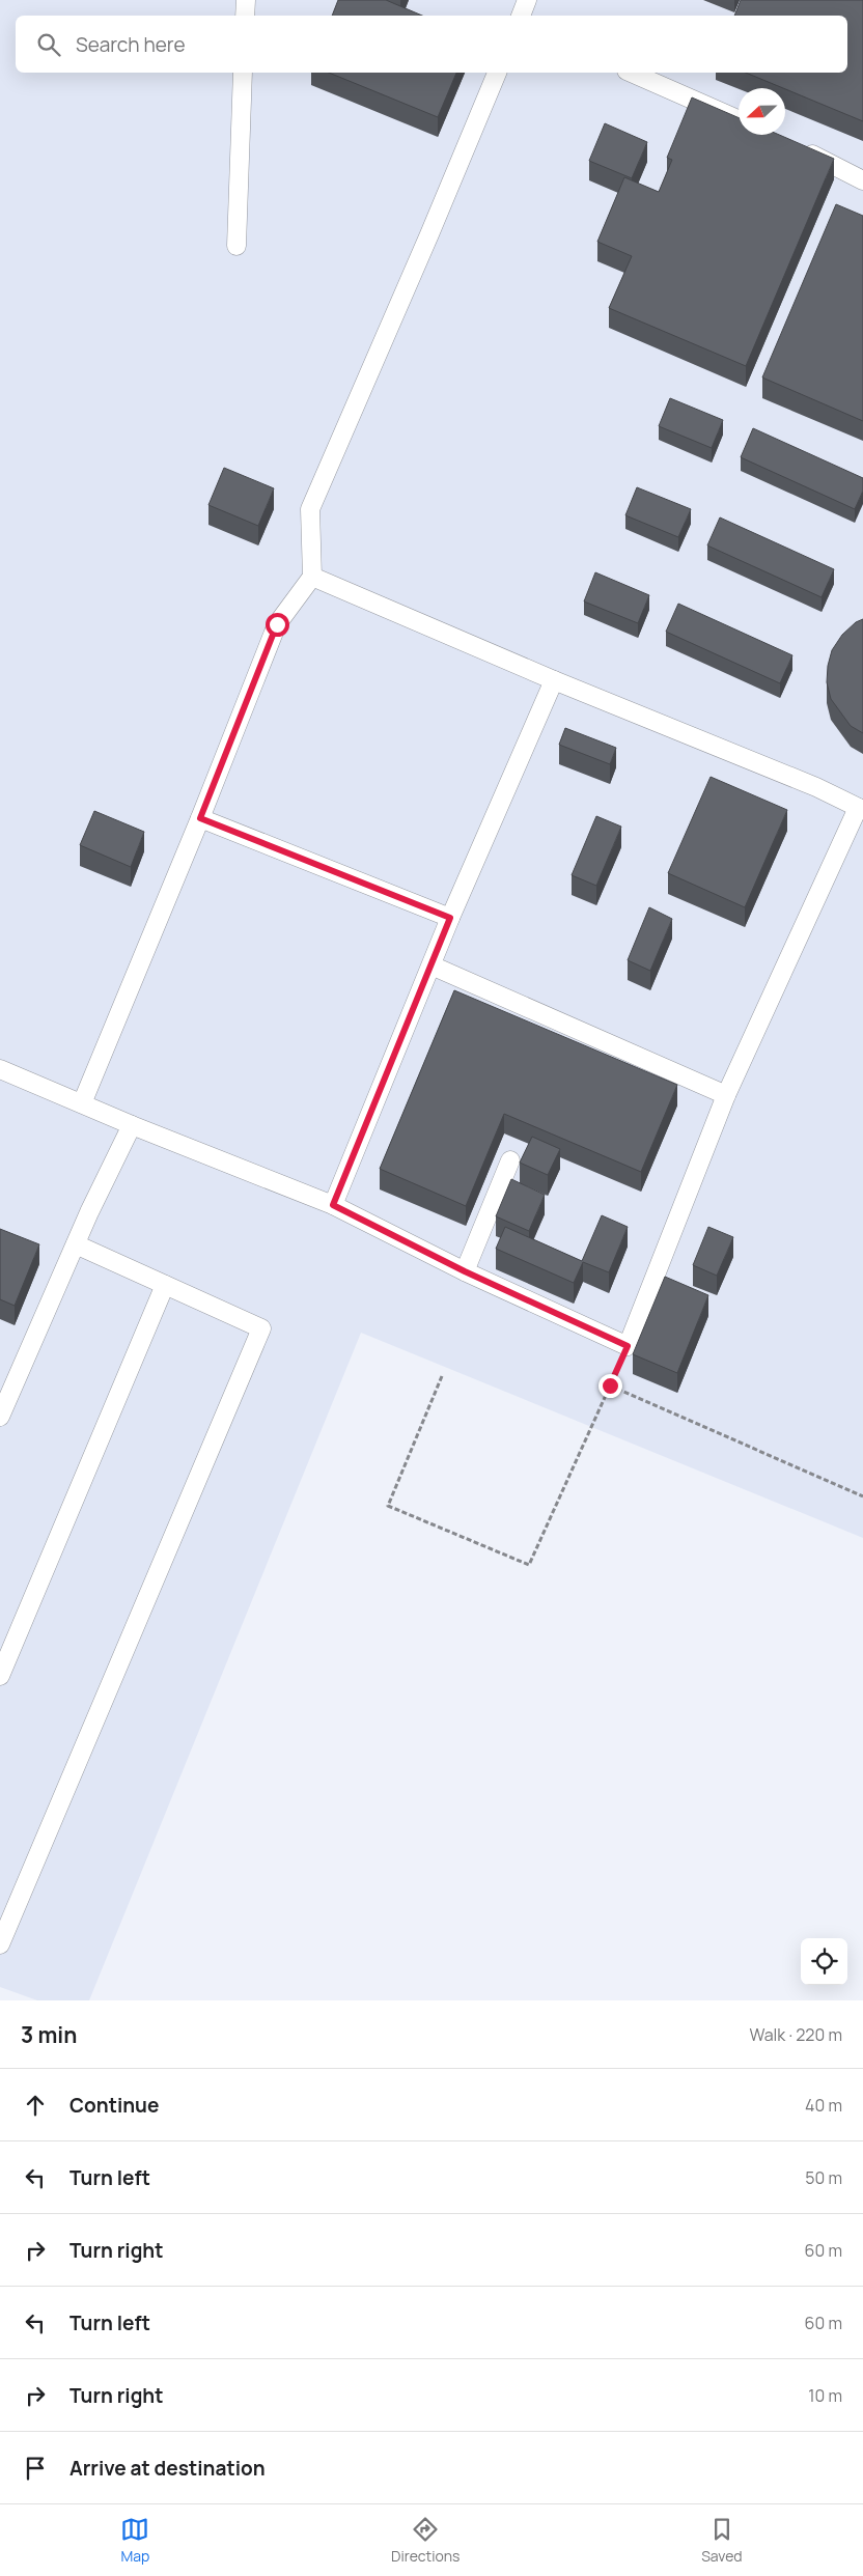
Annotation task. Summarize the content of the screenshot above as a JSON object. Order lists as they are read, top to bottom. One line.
{"north":"left","page":{"search":"Search here","heading":["3 min","Walk · 220 m"],"list":[["Continue","40 m"],["Turn left","50 m"],["Turn right","60 m"],["Turn left","60 m"],["Turn right","10 m"],"Arrive at destination"],"nav":["Map","Directions","Saved"]}}
